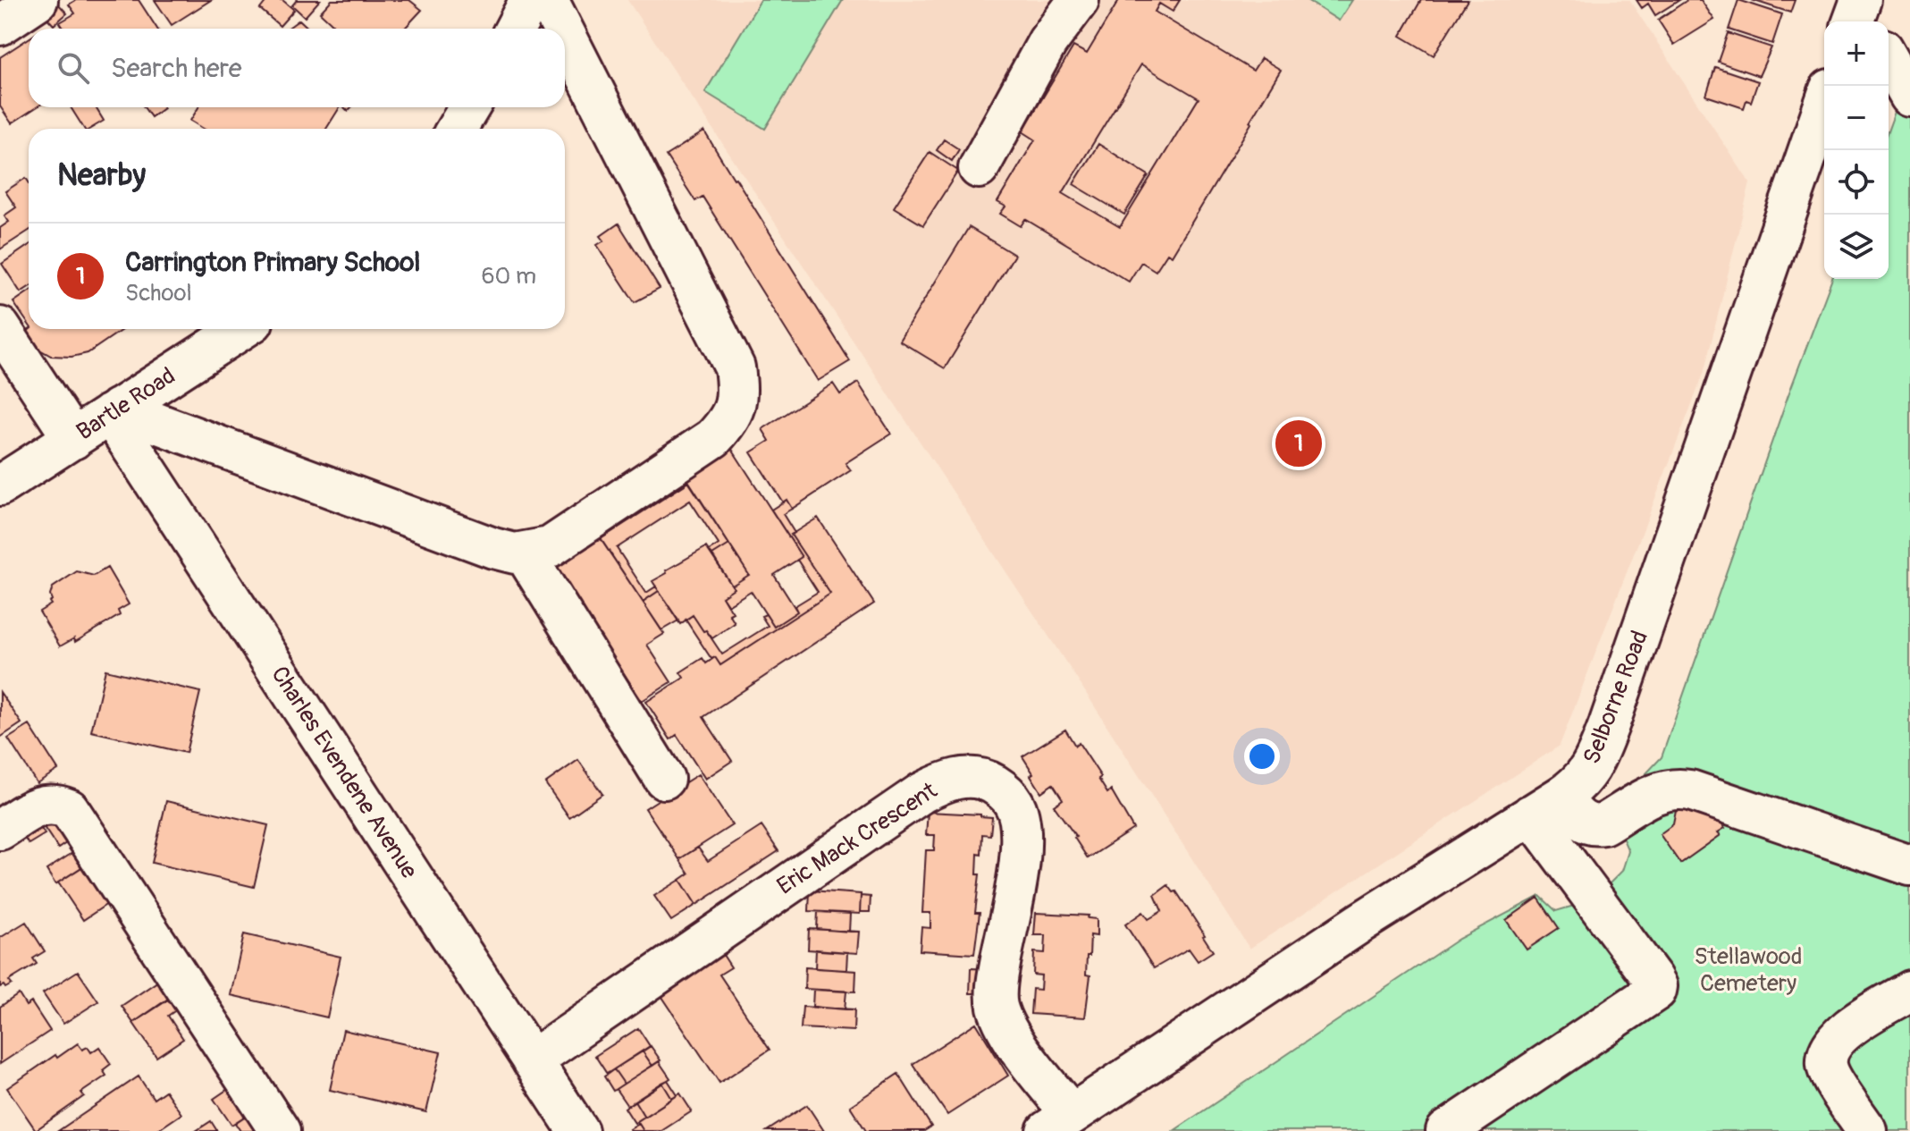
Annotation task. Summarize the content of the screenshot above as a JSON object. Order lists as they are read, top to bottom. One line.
{"streets":{"street":["Bartle Road","Selborne Road","Charles Evendene Avenue","Eric Mack Crescent"]},"crossings":[["Bartle Road","Charles Evendene Avenue"],["Selborne Road","Eric Mack Crescent"],["Charles Evendene Avenue","Eric Mack Crescent"]],"parks":["Stellawood Cemetery"],"page":{"map_buttons":["+","−"],"search":"Search here","heading":"Nearby","list":[{"mark":"1","name":"Carrington Primary School","note":"School","value":"60 m"}],"pins":"1"}}
